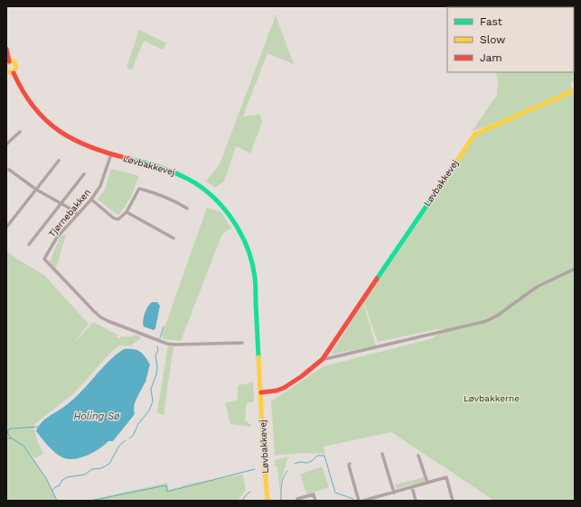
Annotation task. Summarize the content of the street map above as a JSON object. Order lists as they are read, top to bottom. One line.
{"streets":{"street":["Løvbakkevej","Tjørnebakken"]},"crossings":[["Løvbakkevej","Tjørnebakken"]],"water":["Holing Sø"],"parks":["Løvbakkerne"],"legend":["Fast","Slow","Jam"]}
